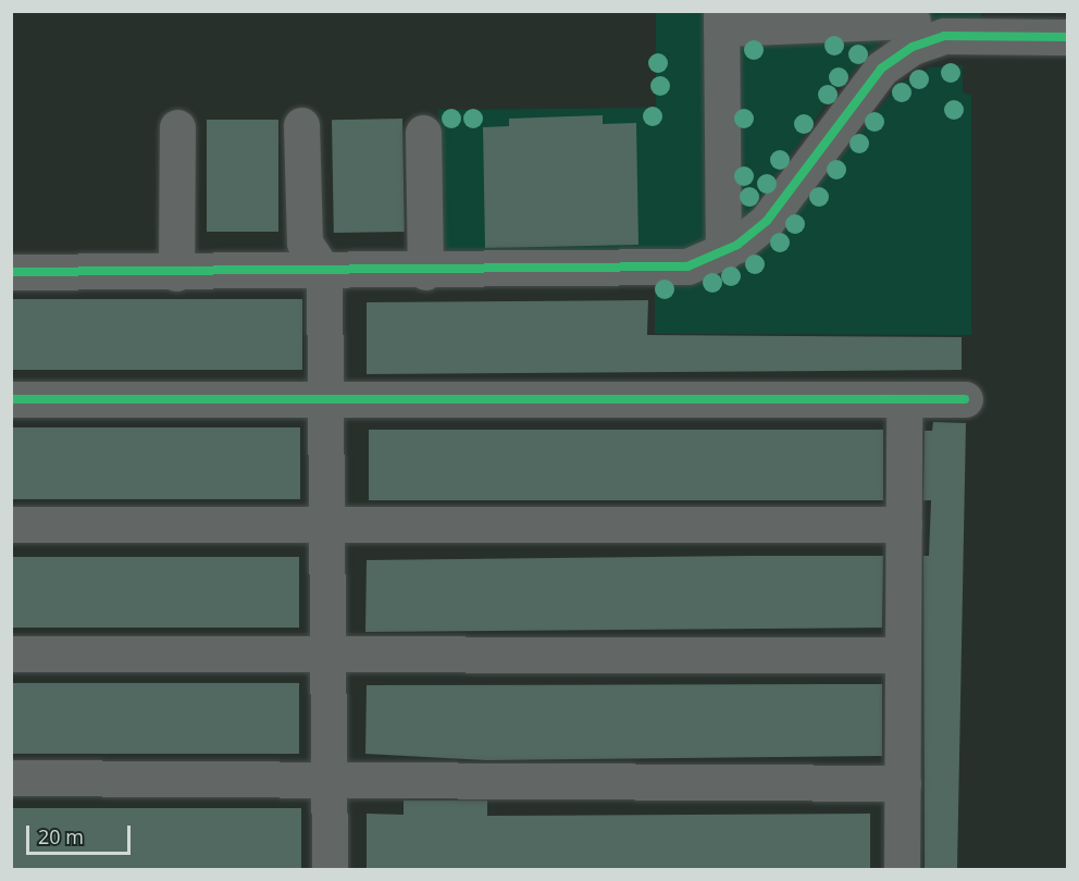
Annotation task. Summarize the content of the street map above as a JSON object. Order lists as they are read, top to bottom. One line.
{"scale_bar":"20 m"}
